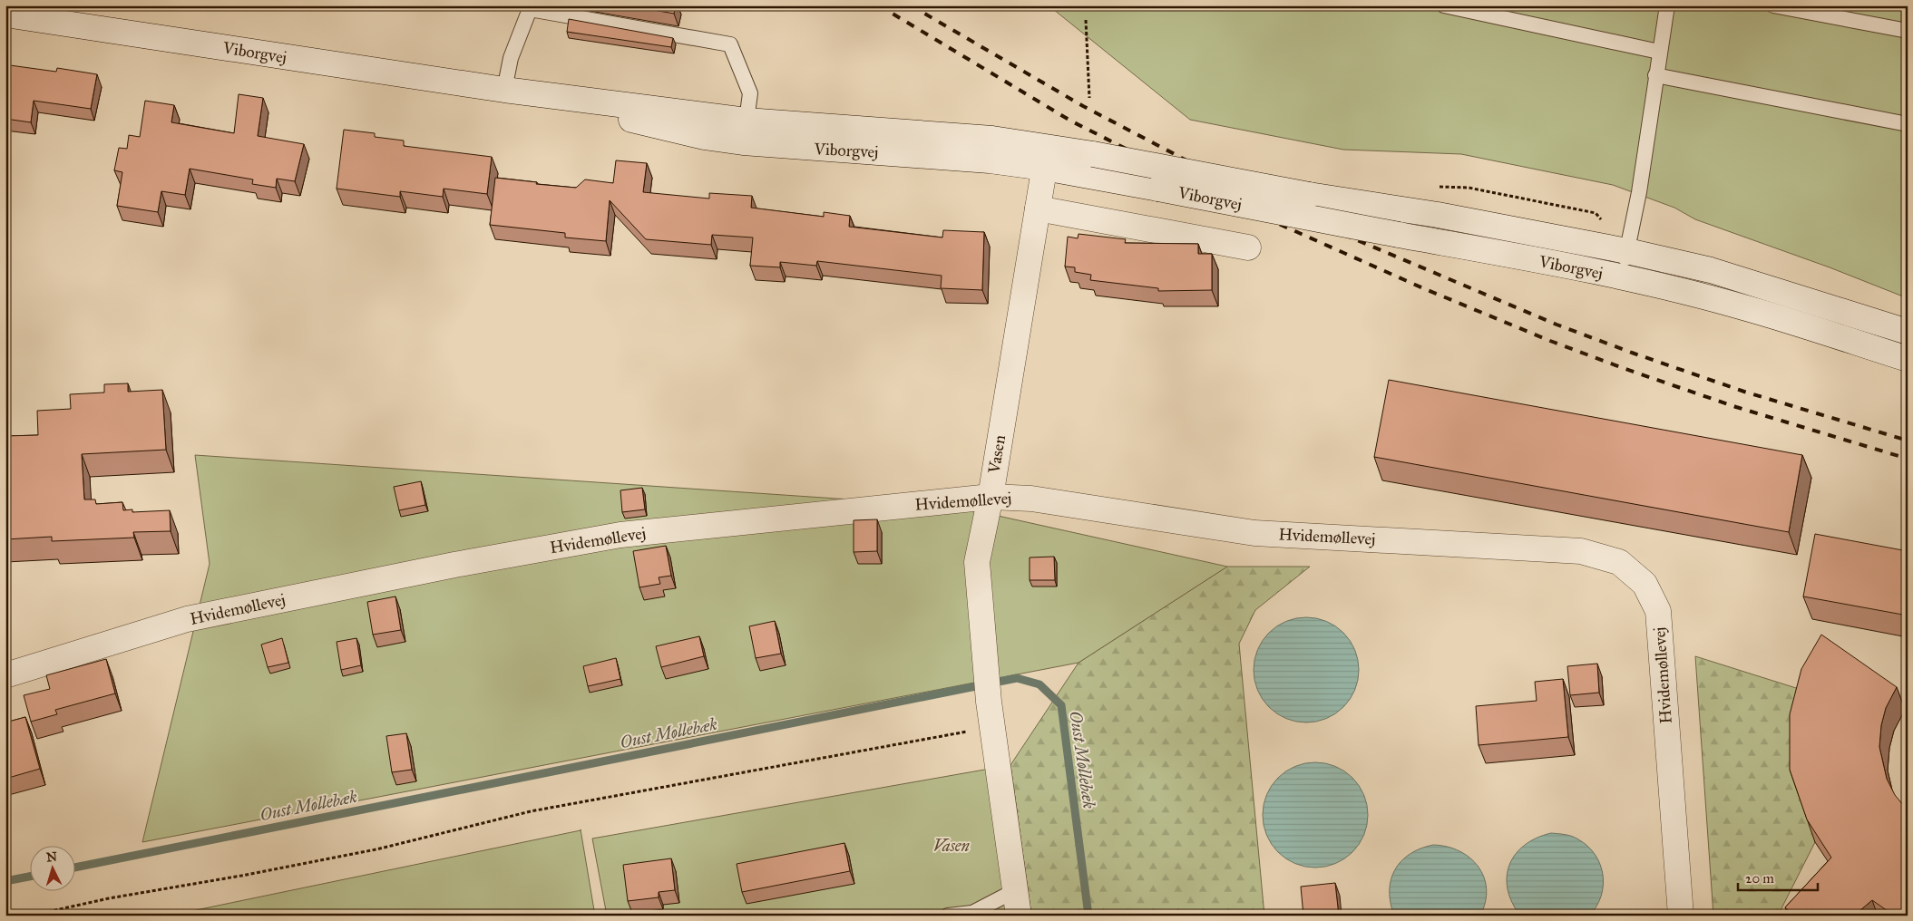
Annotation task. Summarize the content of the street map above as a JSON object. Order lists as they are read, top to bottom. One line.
{"streets":{"street":["Viborgvej","Vasen","Hvidemøllevej"]},"crossings":[["Viborgvej","Vasen"],["Vasen","Hvidemøllevej"]],"water":["Oust Møllebæk"],"parks":["Vasen"],"scale_bar":"20 m","north":"top"}
